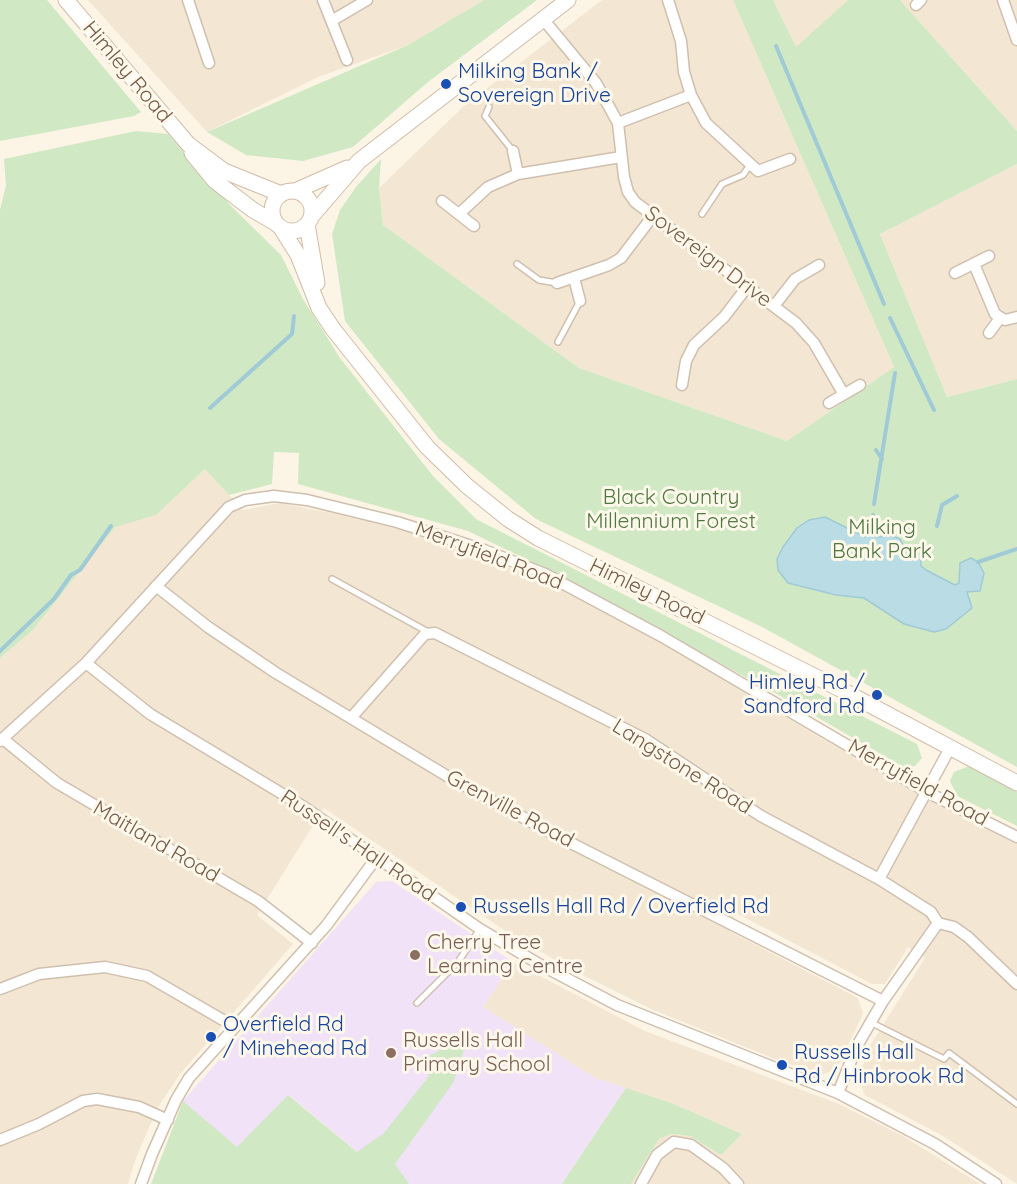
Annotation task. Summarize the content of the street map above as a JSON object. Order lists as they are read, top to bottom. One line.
{"streets":{"main road":["Himley Road"],"street":["Sovereign Drive","Merryfield Road","Langstone Road","Grenville Road","Maitland Road","Russell's Hall Road"]},"crossings":[["Merryfield Road","Grenville Road"],["Merryfield Road","Maitland Road"],["Merryfield Road","Russell's Hall Road"]],"parks":["Black Country Millennium Forest","Milking Bank Park"],"places":["Milking Bank / Sovereign Drive","Himley Rd / Sandford Rd","Russells Hall Rd / Overfield Rd","Cherry Tree Learning Centre","Overfield Rd / Minehead Rd","Russells Hall Primary School","Russells Hall Rd / Hinbrook Rd"]}
